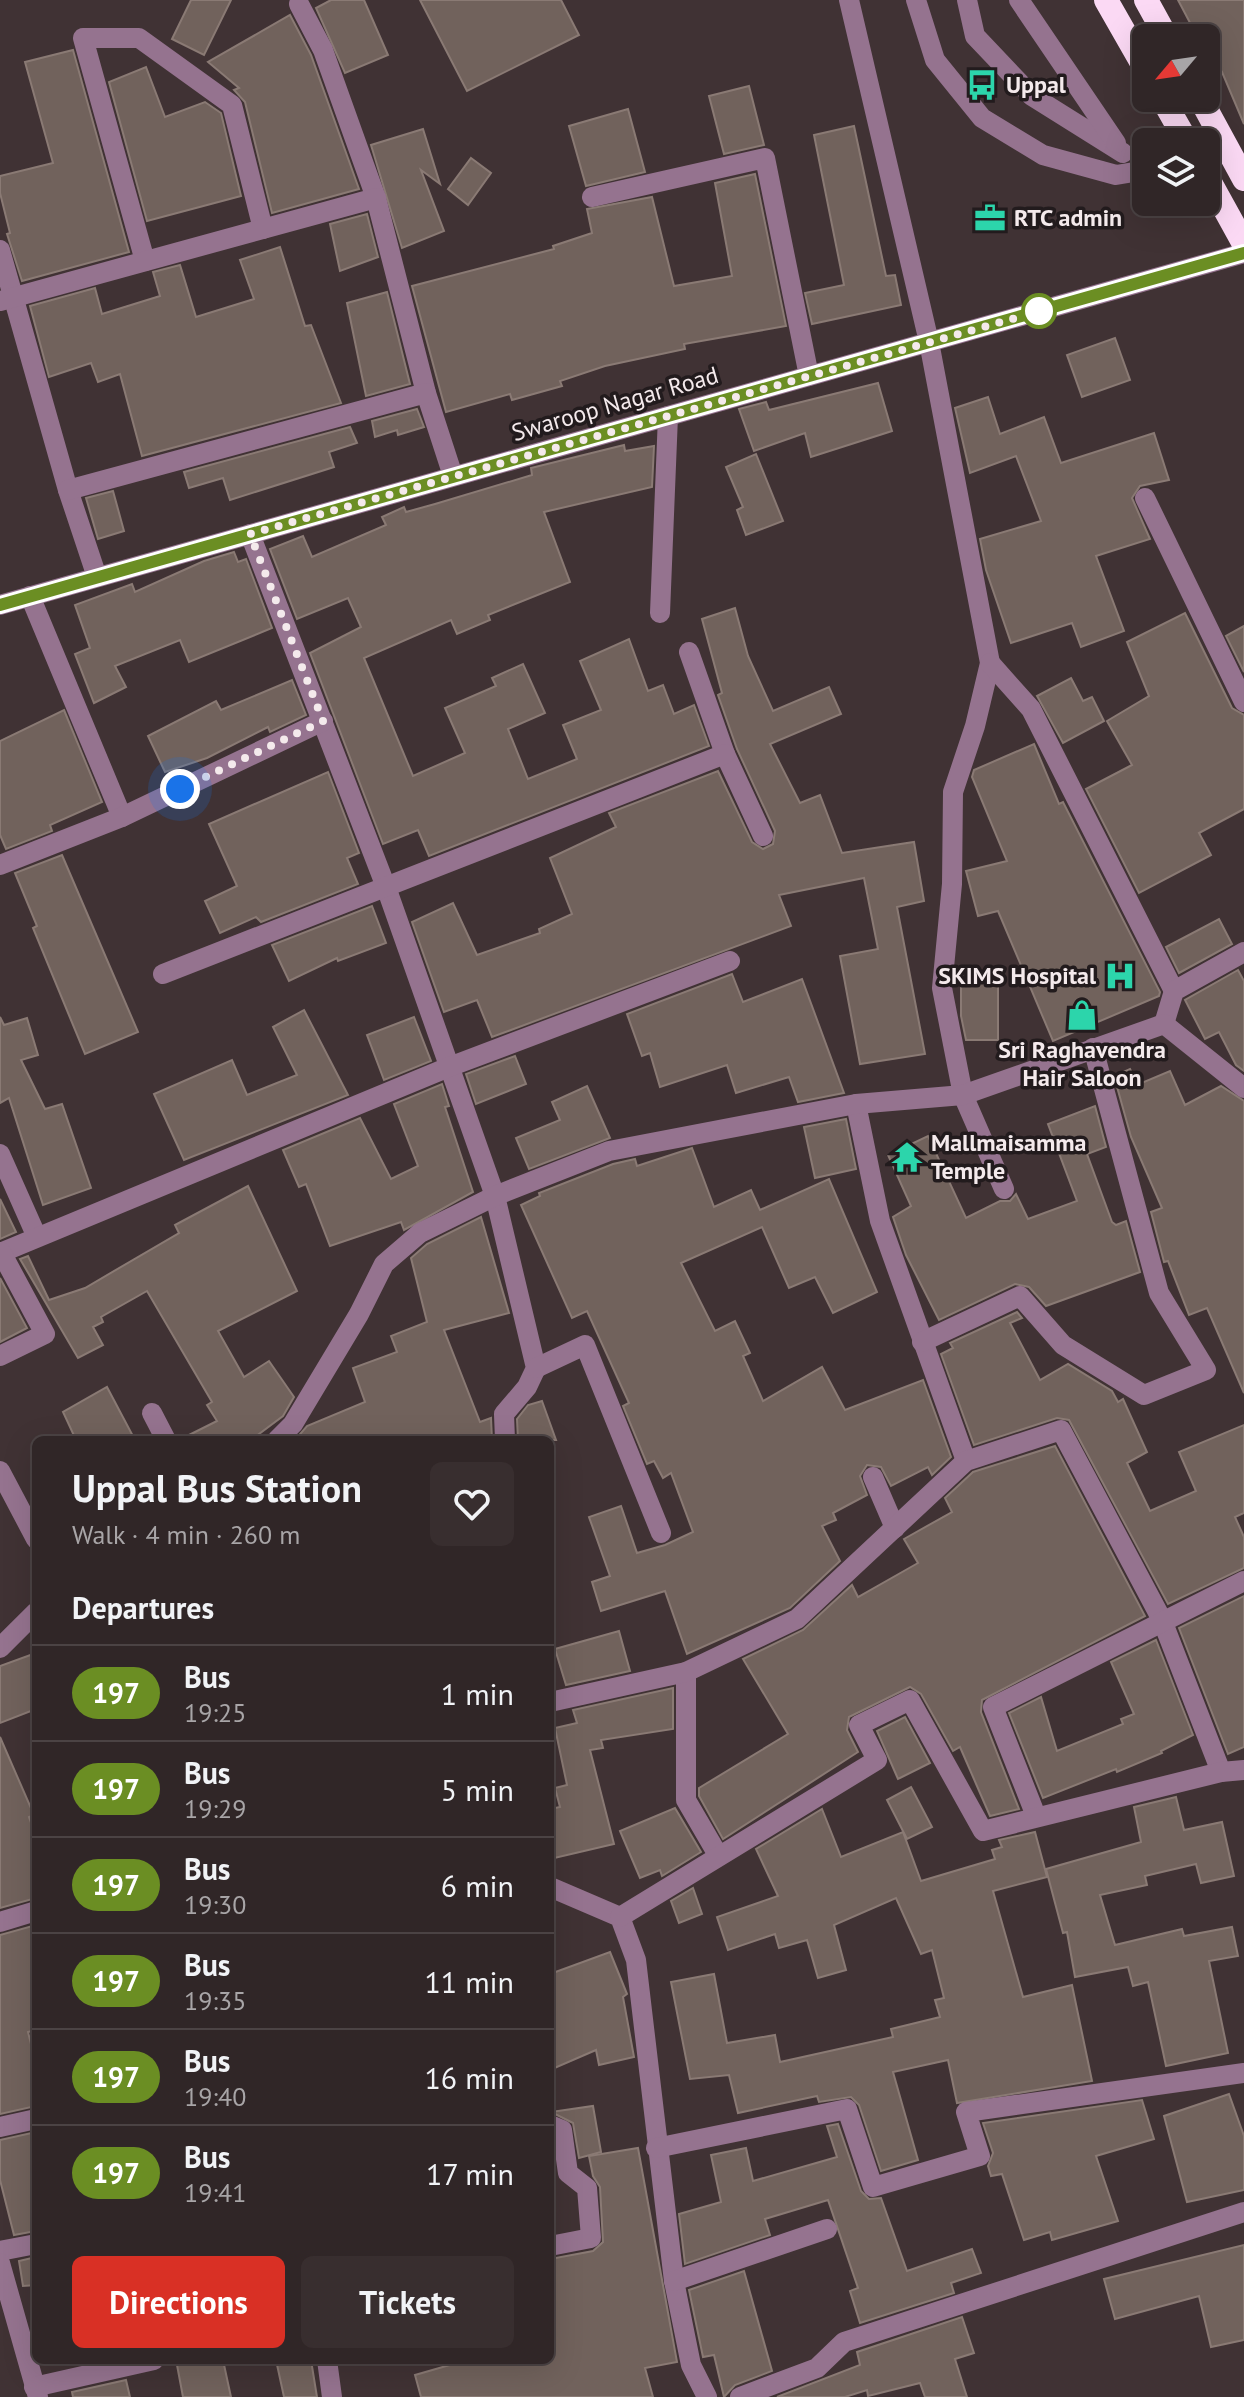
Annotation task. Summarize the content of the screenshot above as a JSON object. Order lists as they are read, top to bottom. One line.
{"streets":{"street":["Swaroop Nagar Road"]},"places":{"bus stop":["Uppal"],"office":["RTC admin"],"hospital":["SKIMS Hospital"],"shop":["Sri Raghavendra Hair Saloon"],"temple":["Mallmaisamma Temple"]},"lines":["bus line 197"],"north":"bottom left","page":{"heading":[["Uppal Bus Station","Walk · 4 min · 260 m"],"Departures"],"list":[{"mark":"197","name":"Bus","note":"19:25","value":"1 min"},{"mark":"197","name":"Bus","note":"19:29","value":"5 min"},{"mark":"197","name":"Bus","note":"19:30","value":"6 min"},{"mark":"197","name":"Bus","note":"19:35","value":"11 min"},{"mark":"197","name":"Bus","note":"19:40","value":"16 min"},{"mark":"197","name":"Bus","note":"19:41","value":"17 min"}],"buttons":["Directions","Tickets"]}}
